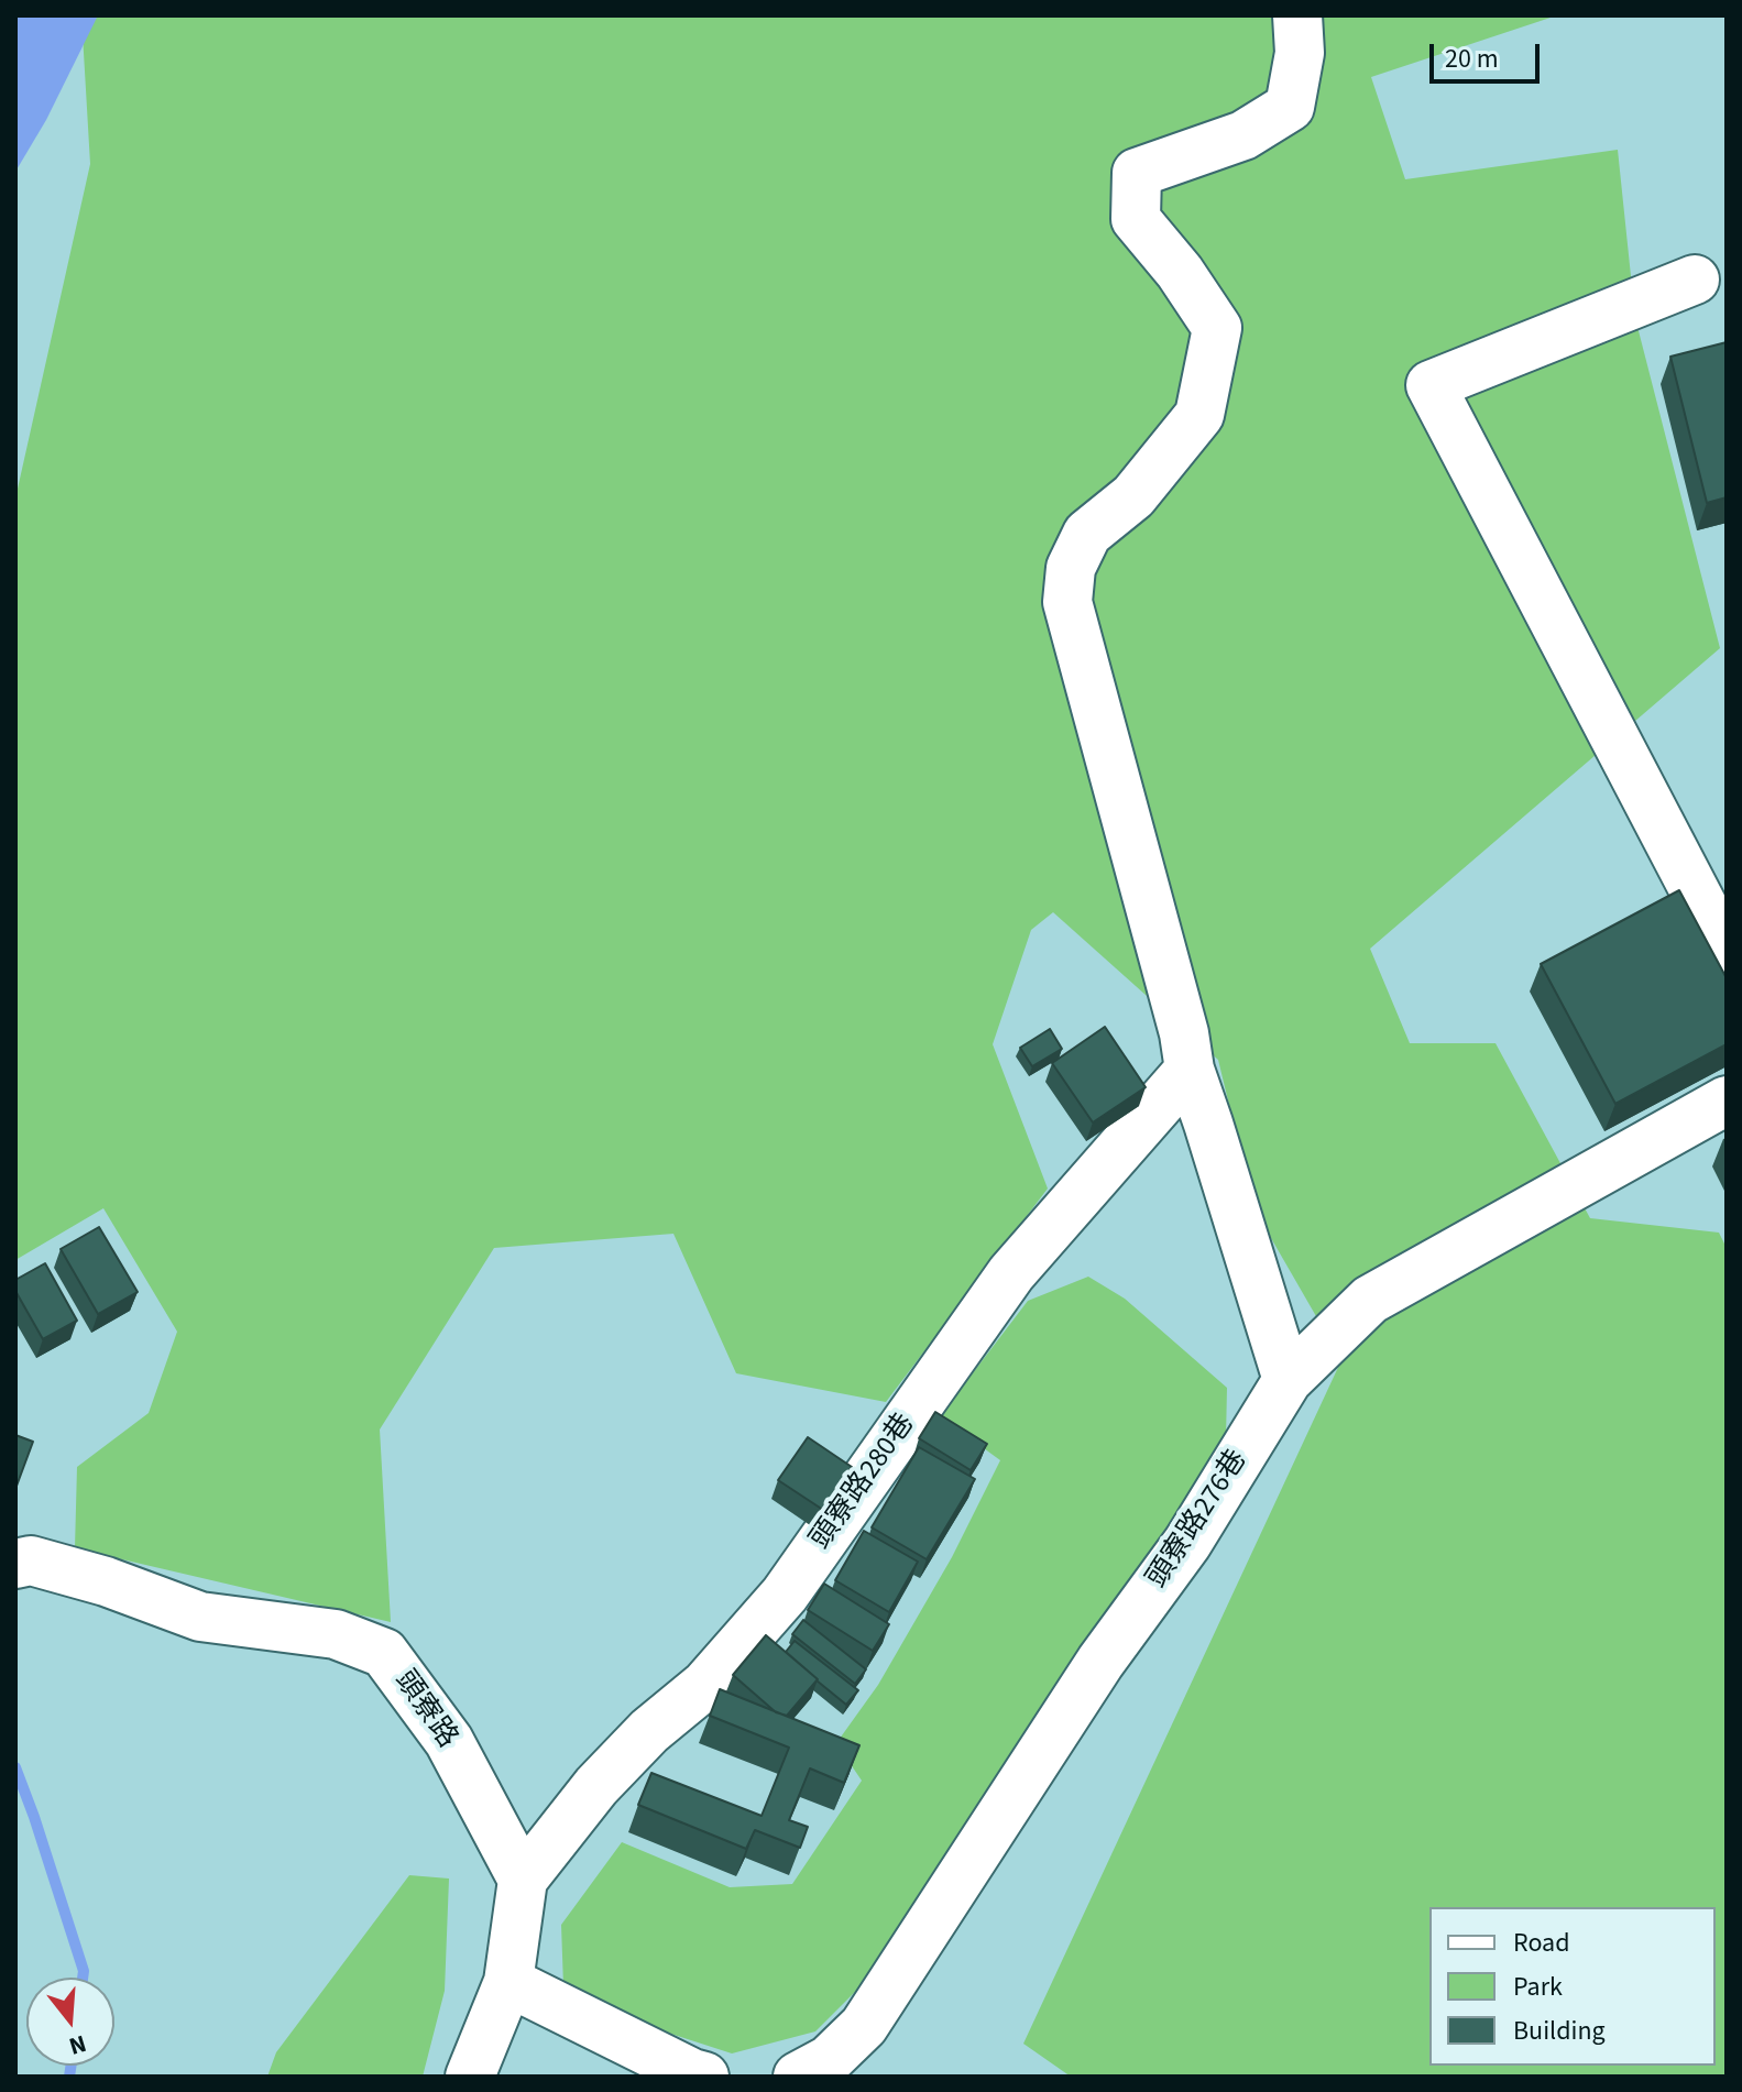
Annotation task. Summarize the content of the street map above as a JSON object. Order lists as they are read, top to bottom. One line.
{"streets":{"street":["頭寮路280巷","頭寮路276巷","頭寮路"]},"crossings":[["頭寮路280巷","頭寮路"]],"legend":["Road","Park","Building"],"scale_bar":"20 m","north":"bottom"}
